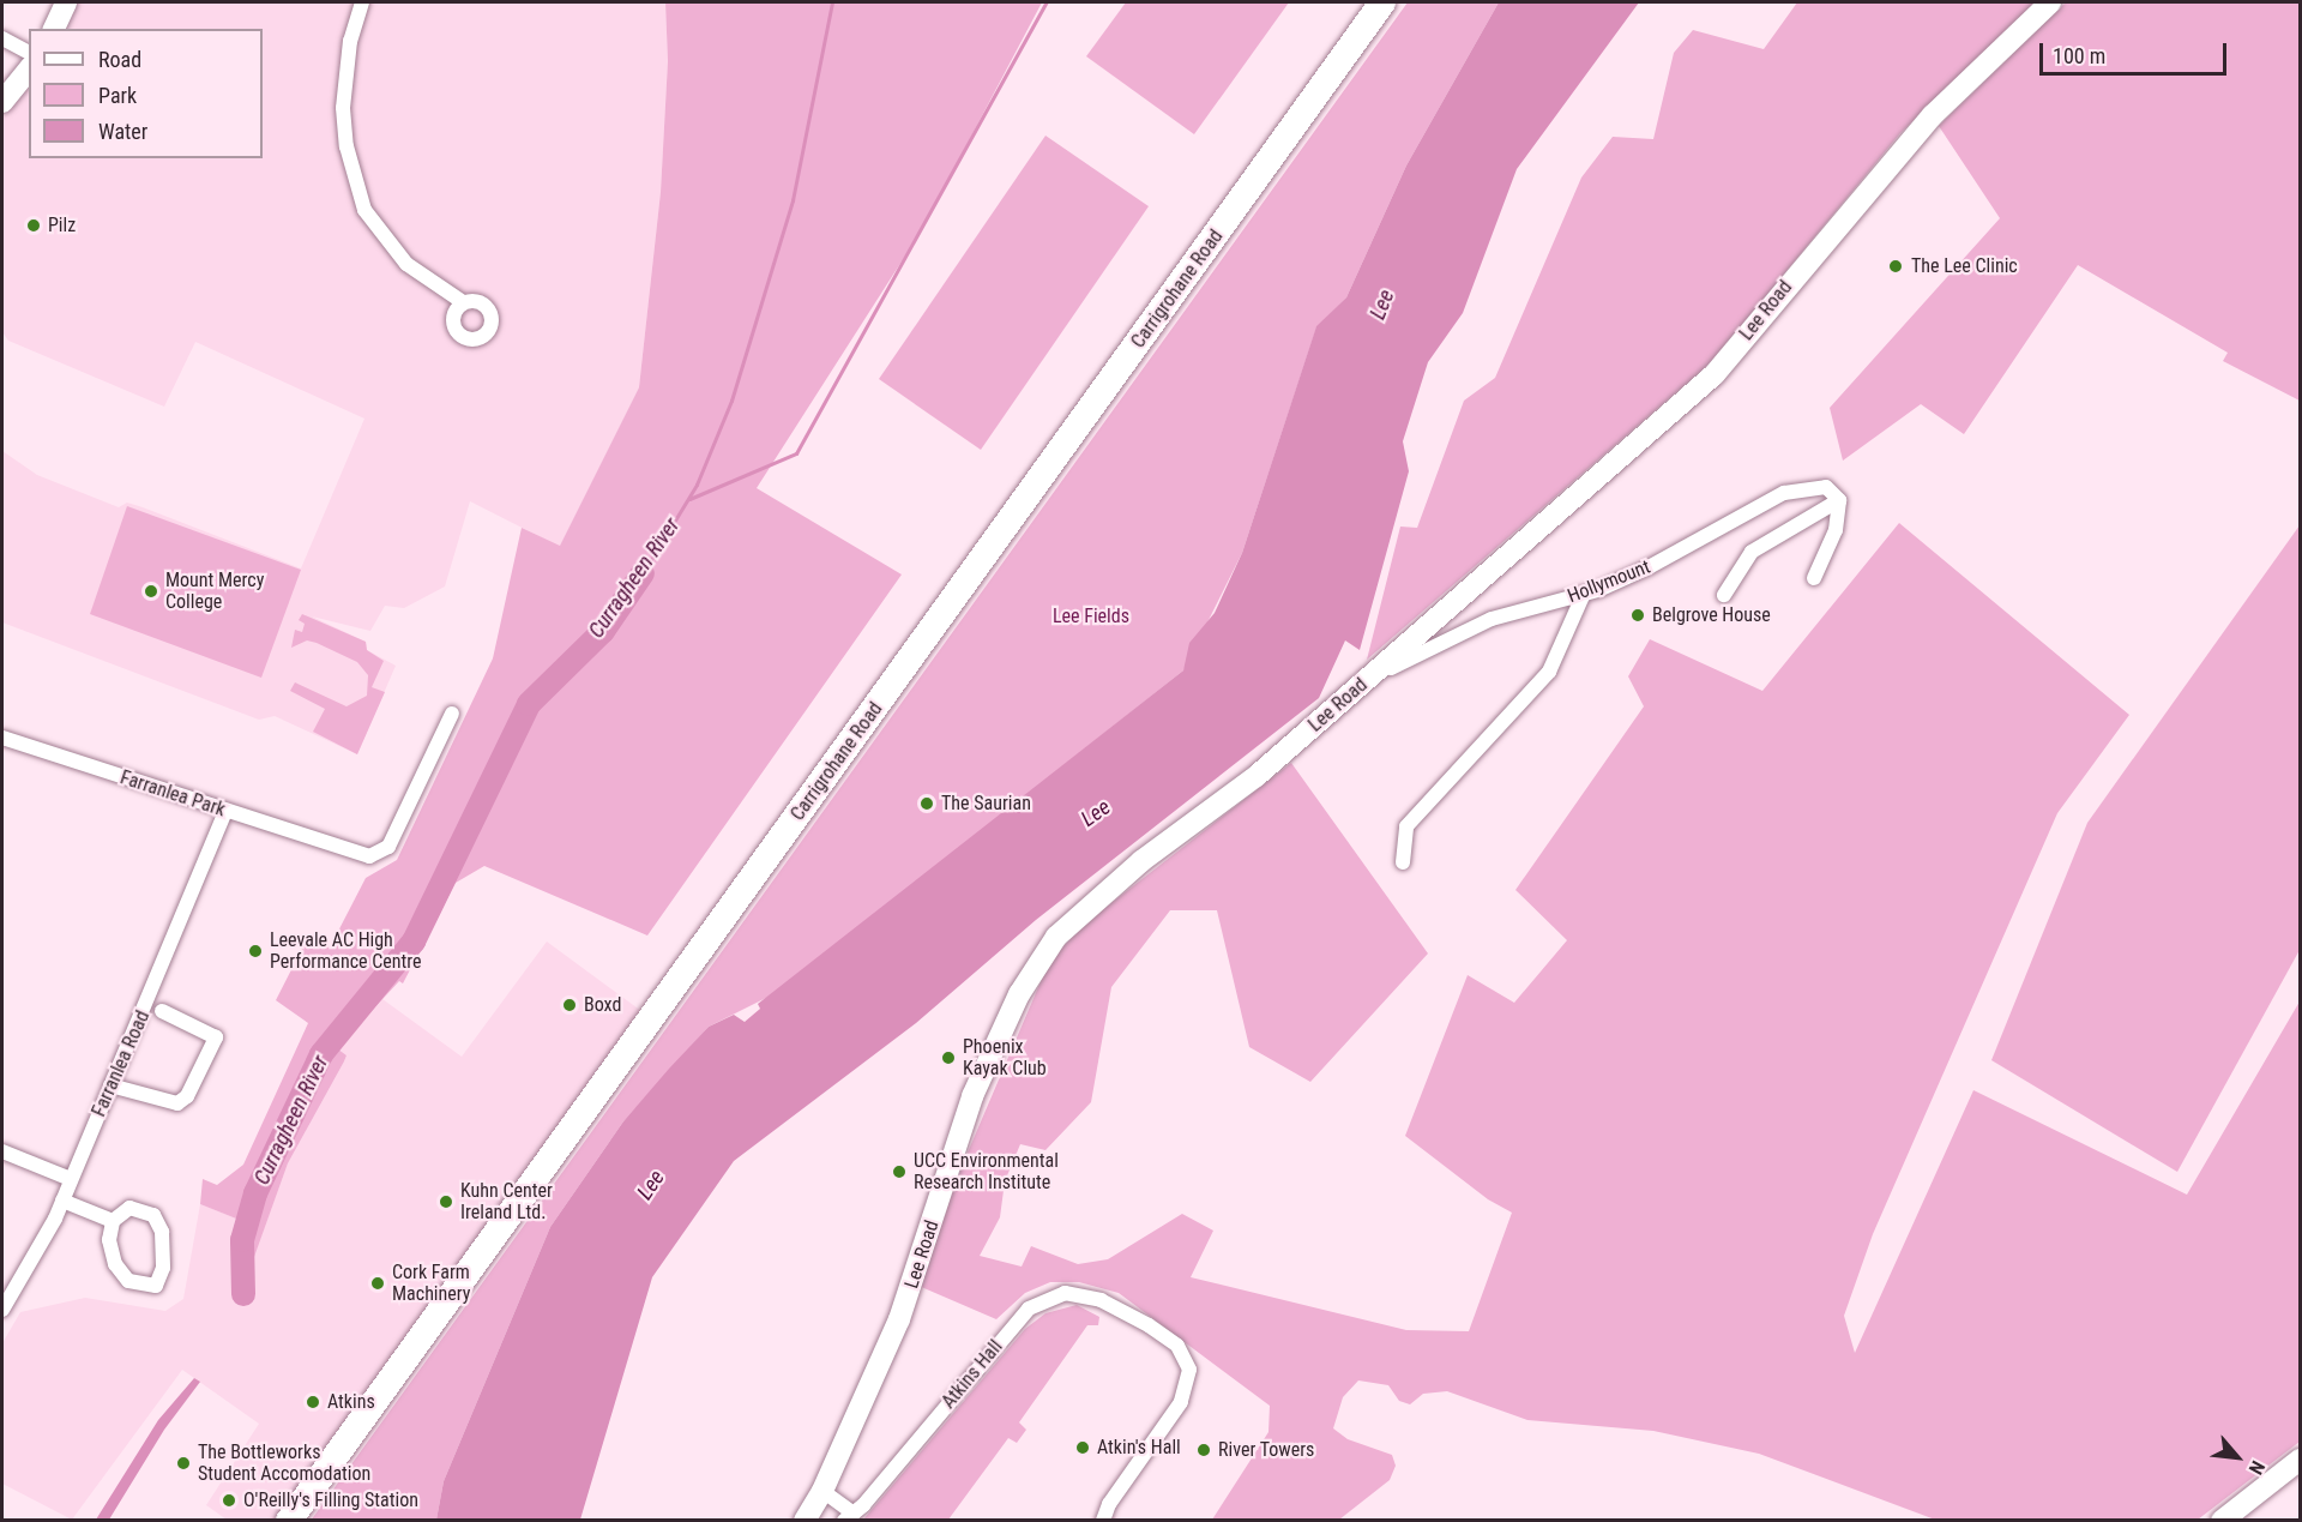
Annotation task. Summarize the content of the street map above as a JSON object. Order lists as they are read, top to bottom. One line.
{"streets":{"highway":["Carrigrohane Road"],"street":["Lee Road","Hollymount","Farranlea Park","Farranlea Road","Atkins Hall"]},"crossings":[["Lee Road","Hollymount"],["Lee Road","Atkins Hall"],["Farranlea Park","Farranlea Road"]],"water":["Lee","Curragheen River"],"parks":["Lee Fields"],"places":["Pilz","The Lee Clinic","Mount Mercy College","Belgrove House","The Saurian","Leevale AC High Performance Centre","Boxd","Phoenix Kayak Club","UCC Environmental Research Institute","Kuhn Center Ireland Ltd.","Cork Farm Machinery","Atkins","Atkin's Hall","River Towers","The Bottleworks Student Accomodation","O'Reilly's Filling Station"],"legend":["Road","Park","Water"],"scale_bar":"100 m","north":"bottom right"}
